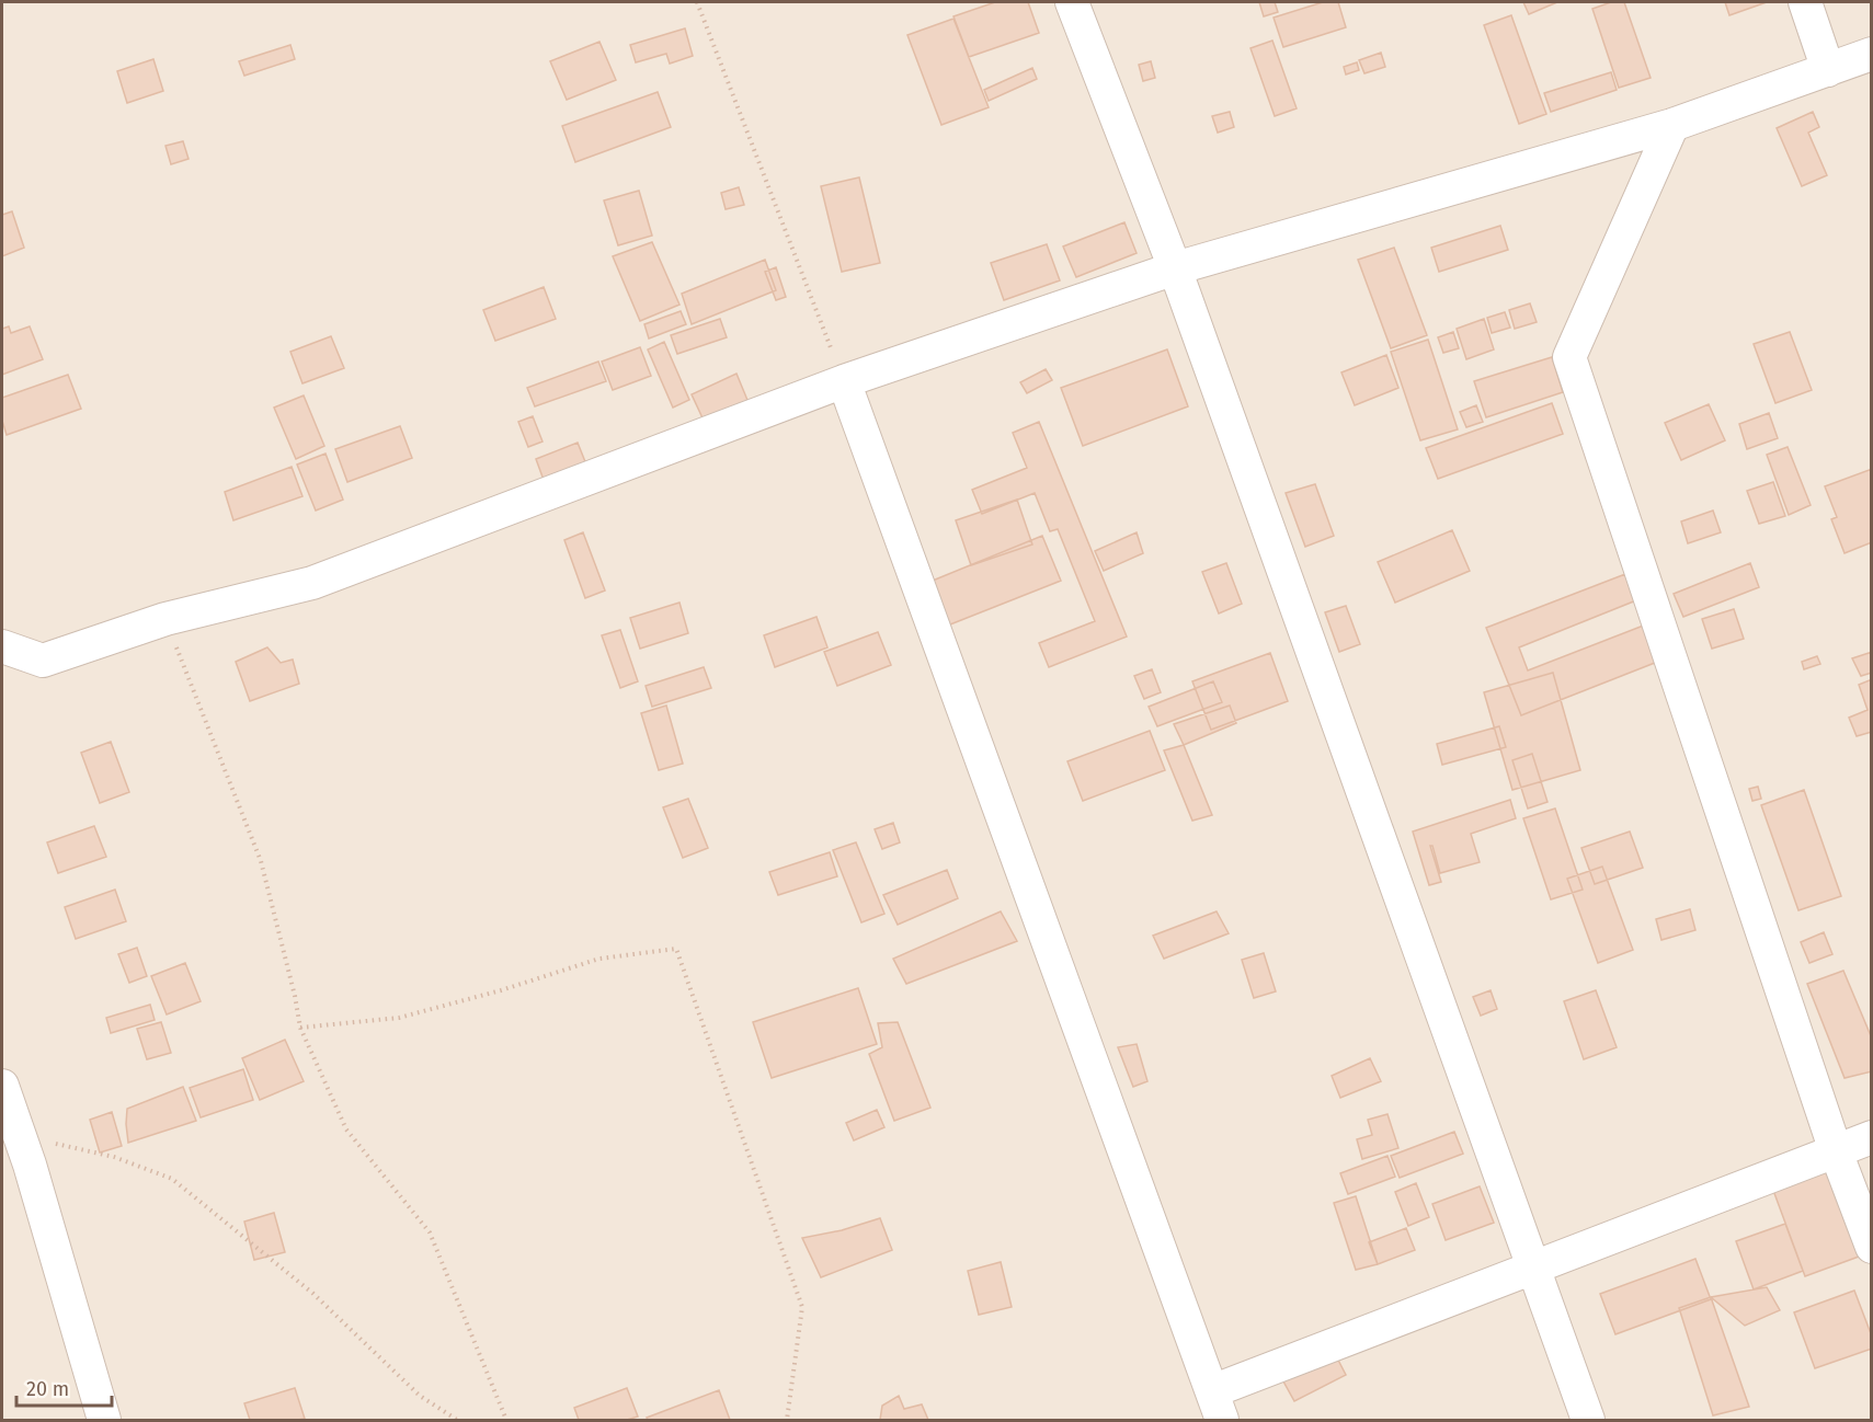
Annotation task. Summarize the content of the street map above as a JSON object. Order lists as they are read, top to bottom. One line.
{"scale_bar":"20 m"}
